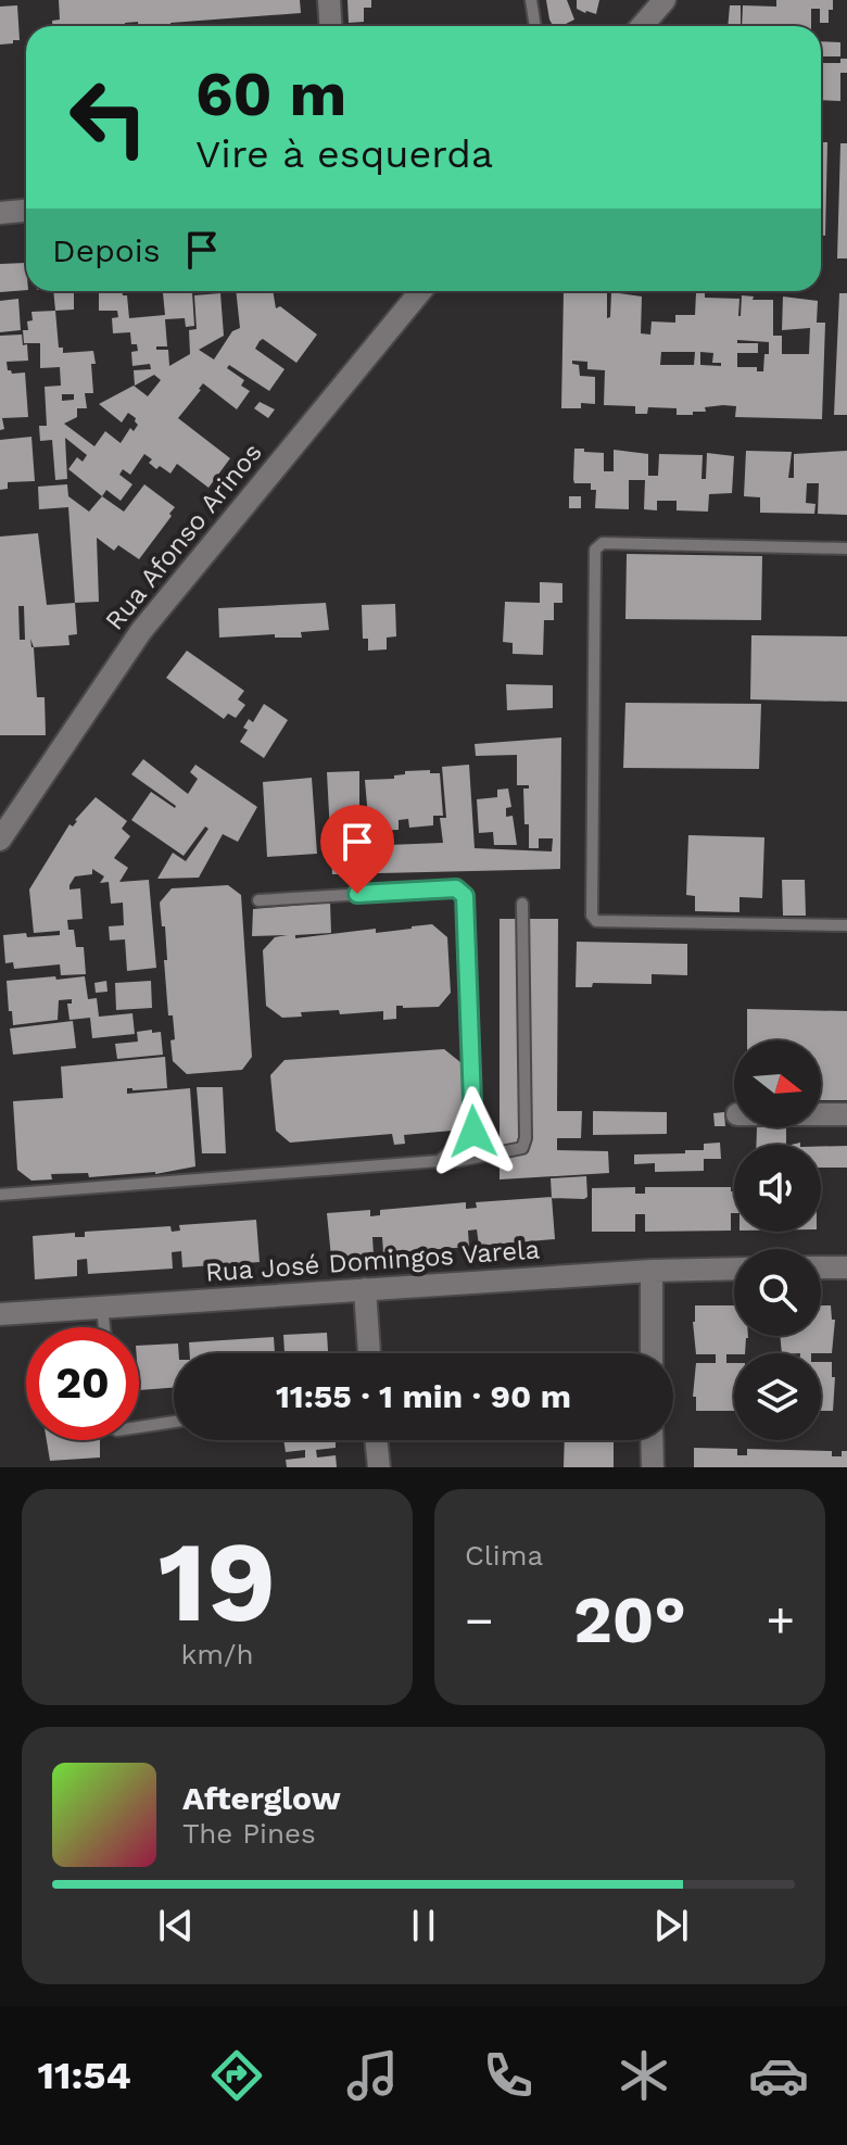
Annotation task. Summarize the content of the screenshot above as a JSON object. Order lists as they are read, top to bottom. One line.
{"streets":{"street":["Rua Afonso Arinos","Rua José Domingos Varela"]},"north":"right","page":{"turn":["60 m","Vire à esquerda"],"then":"Depois","limit":"20","trip":"11:55 · 1 min · 90 m","tile":[["19","km/h"],"Clima"],"heat":["−","20°","+"],"song":["Afterglow","The Pines"],"tabs":"11:54"}}
